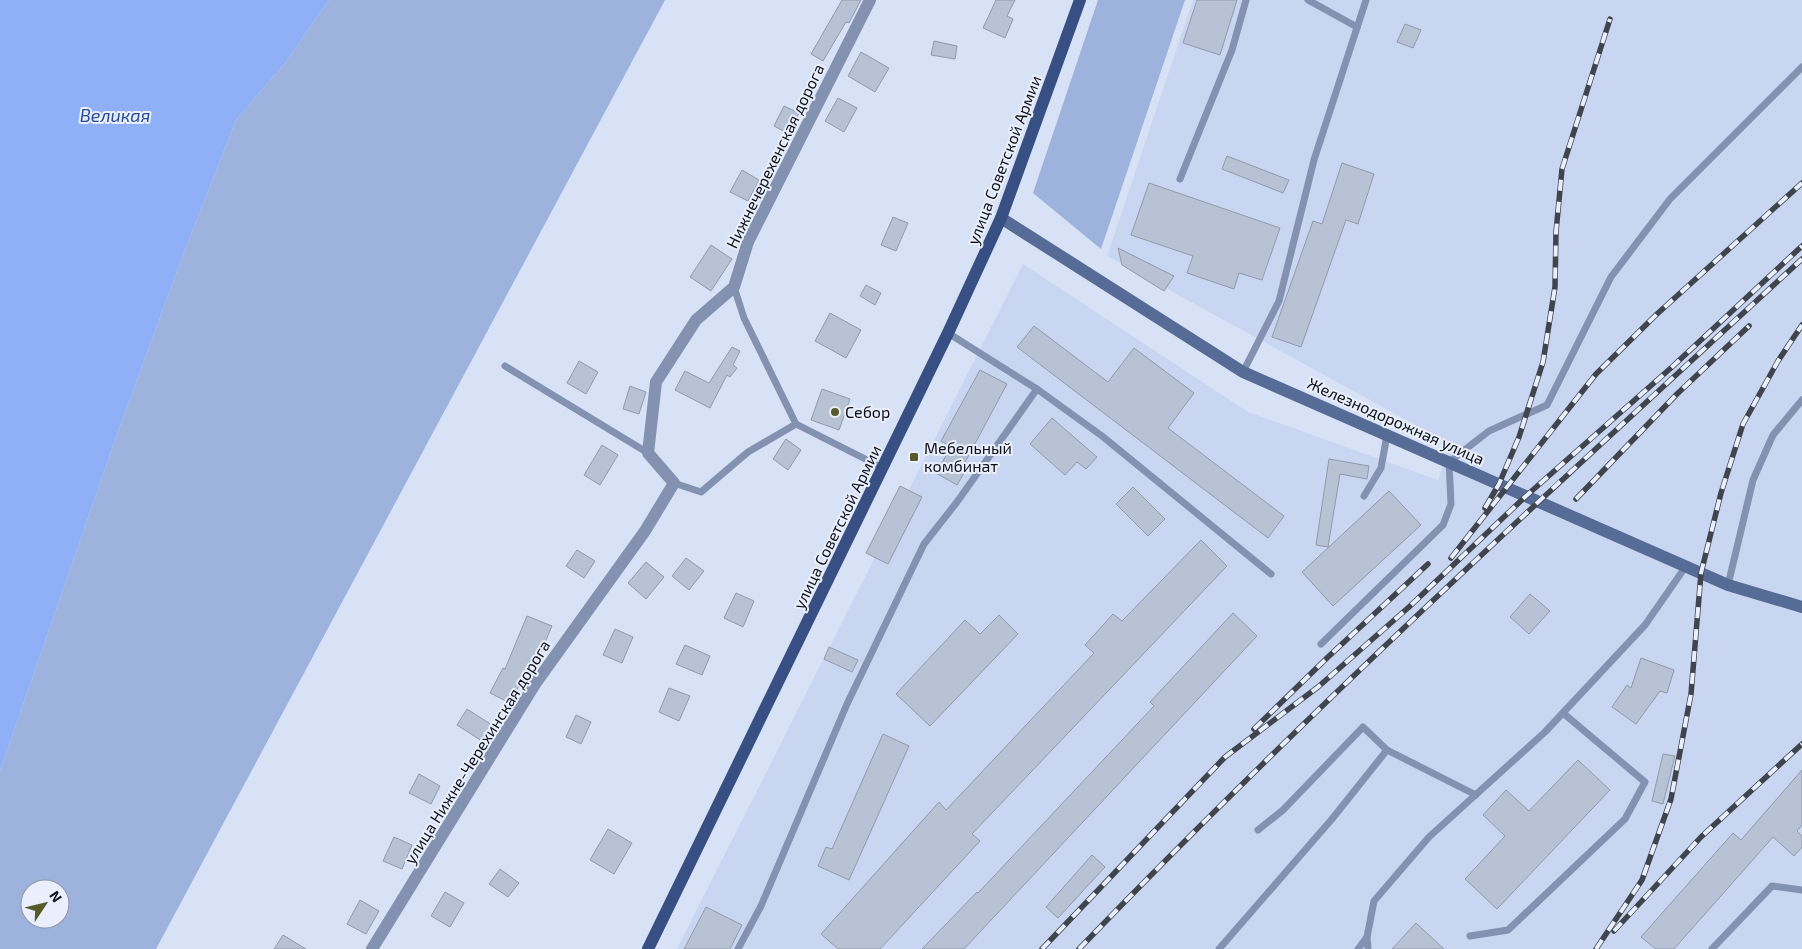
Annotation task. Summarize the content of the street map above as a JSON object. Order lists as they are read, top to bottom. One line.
{"streets":{"main road":["улица Советской Армии"],"street":["Нижнечерехенская дорога","Железнодорожная улица","улица Нижне-Черехинская дорога"]},"crossings":[["улица Советской Армии","Железнодорожная улица"]],"water":["Великая"],"places":{"other":["Себор"],"transit":["Мебельный комбинат"]},"north":"top right"}
